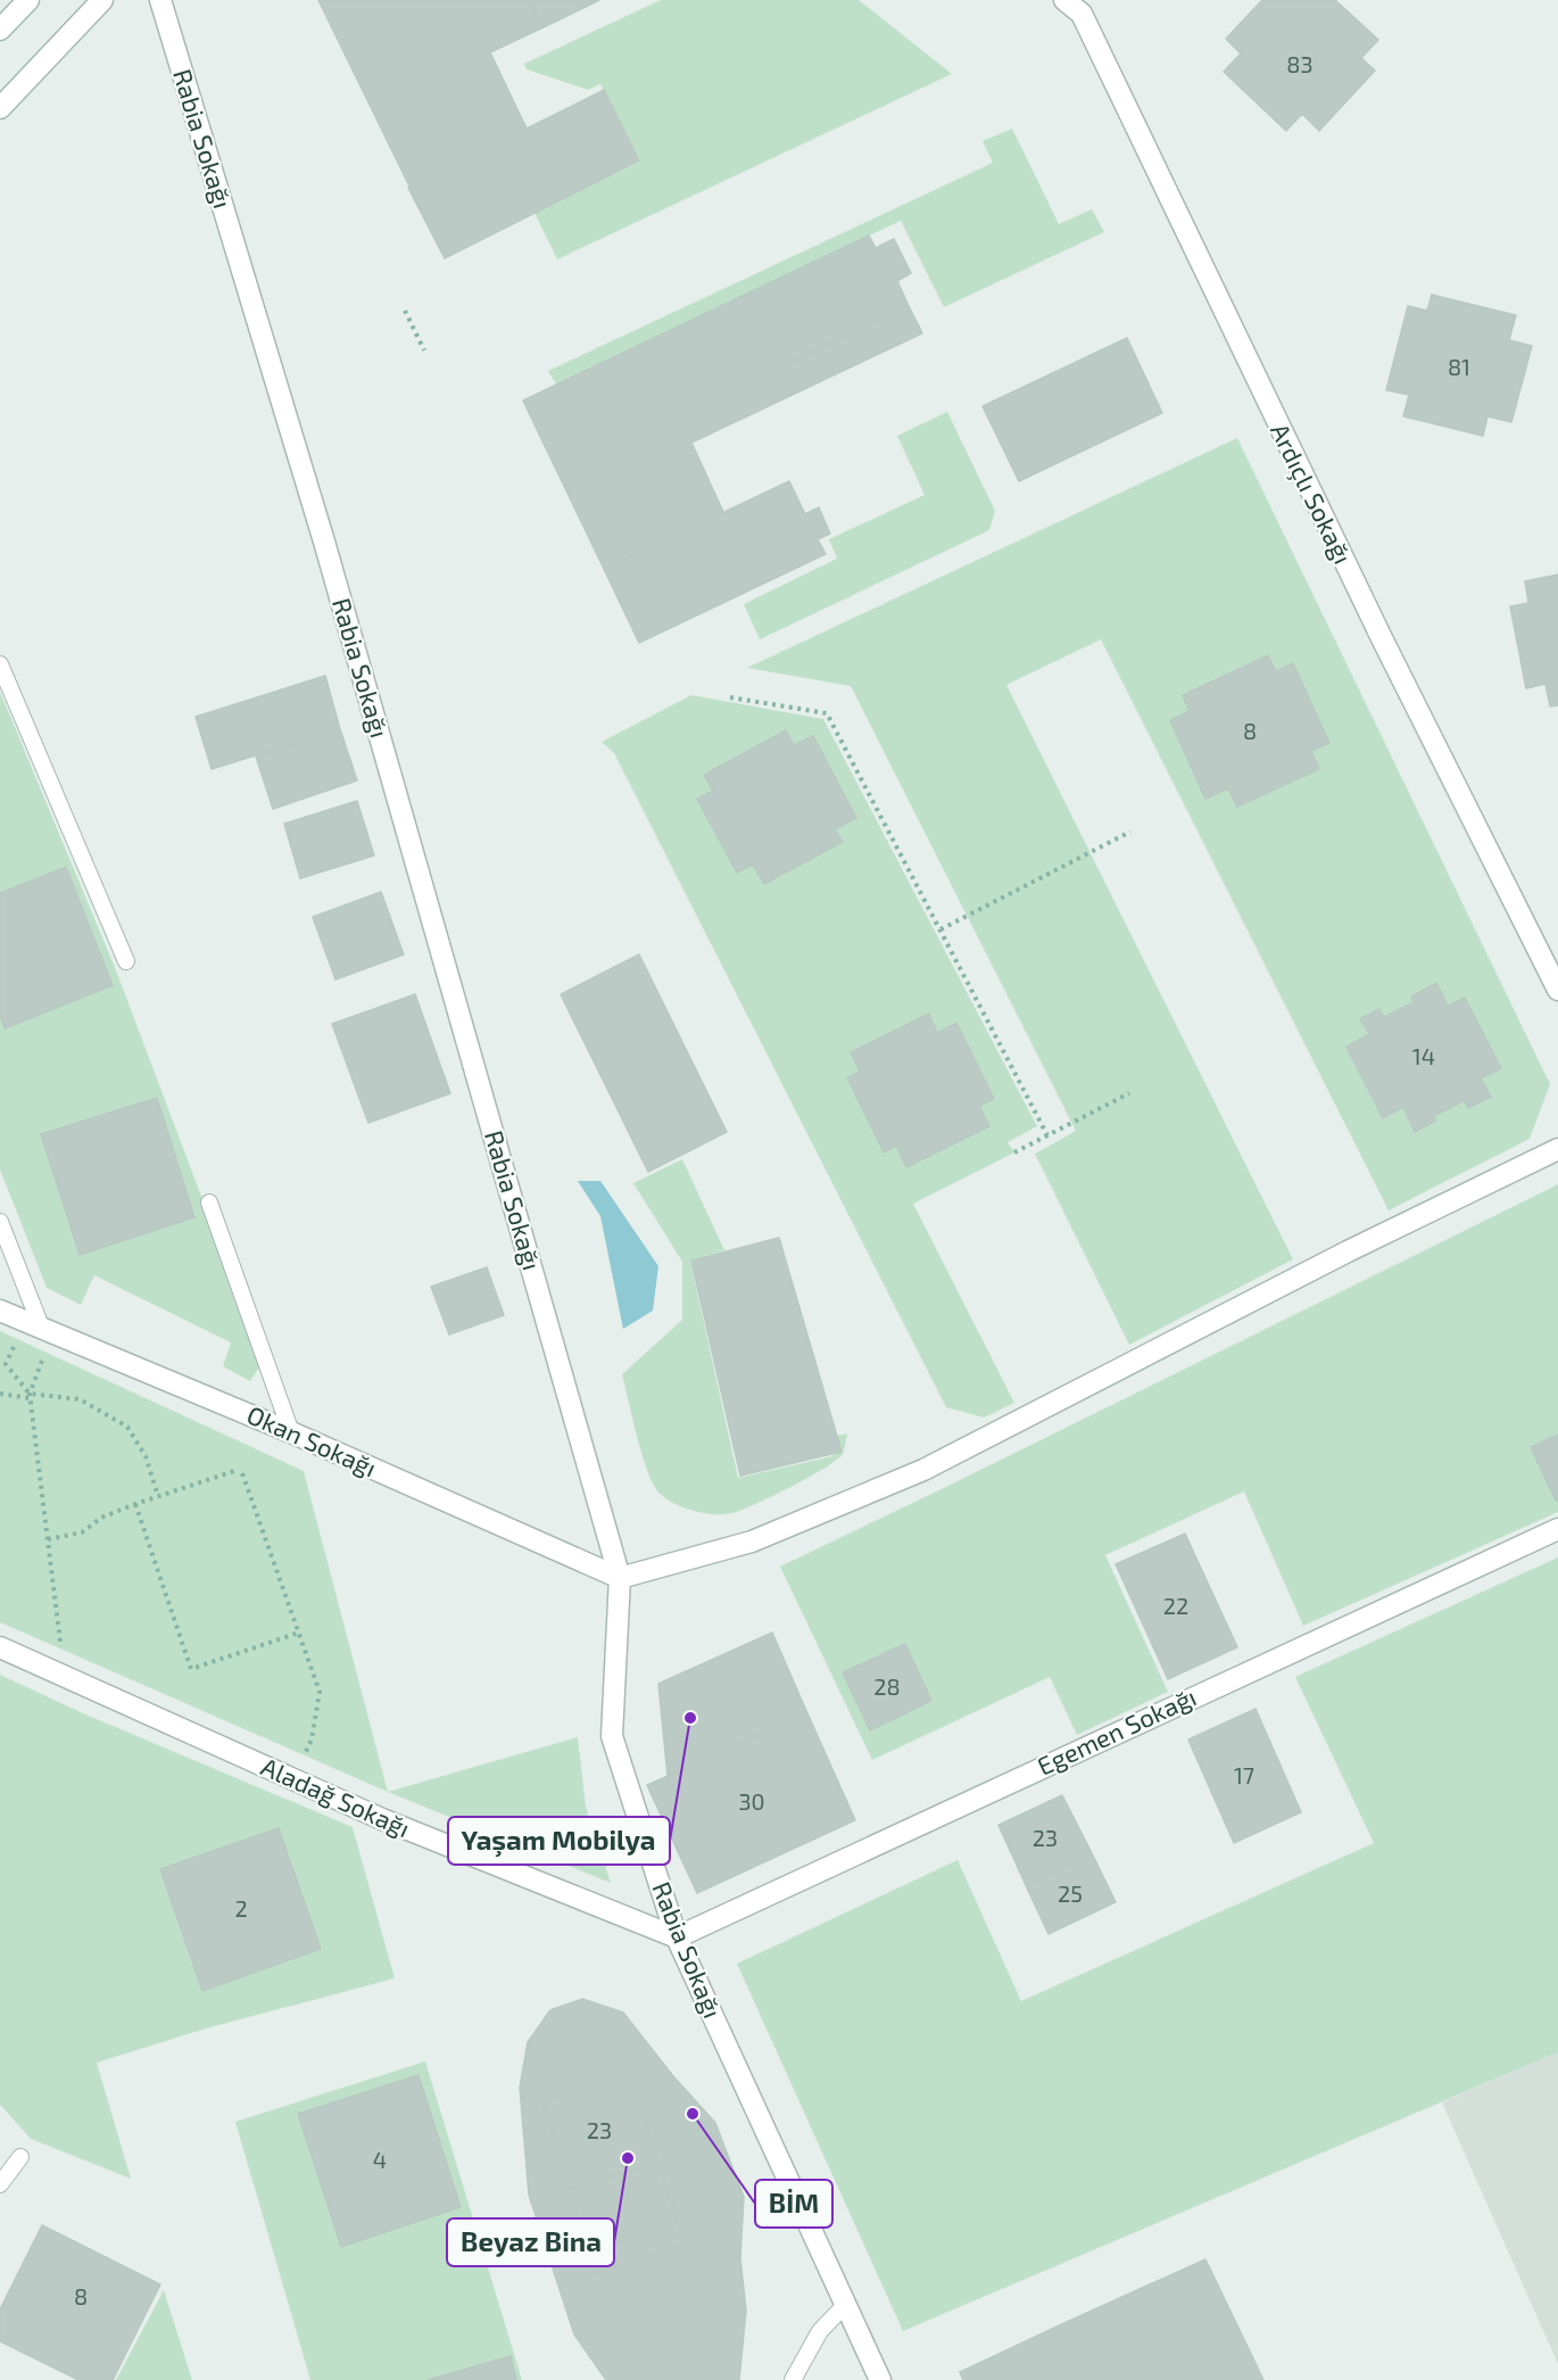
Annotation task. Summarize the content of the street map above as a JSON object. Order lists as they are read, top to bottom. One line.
{"streets":{"street":["Rabia Sokağı","Ardıçlı Sokağı","Okan Sokağı","Egemen Sokağı","Aladağ Sokağı"]},"crossings":[["Rabia Sokağı","Okan Sokağı"],["Rabia Sokağı","Egemen Sokağı"],["Rabia Sokağı","Aladağ Sokağı"],["Egemen Sokağı","Aladağ Sokağı"]],"places":["Yaşam Mobilya","BİM","Beyaz Bina"],"house_numbers":["83","81","8","14","22","28","17","30","23","25","2","23","4","8"]}
